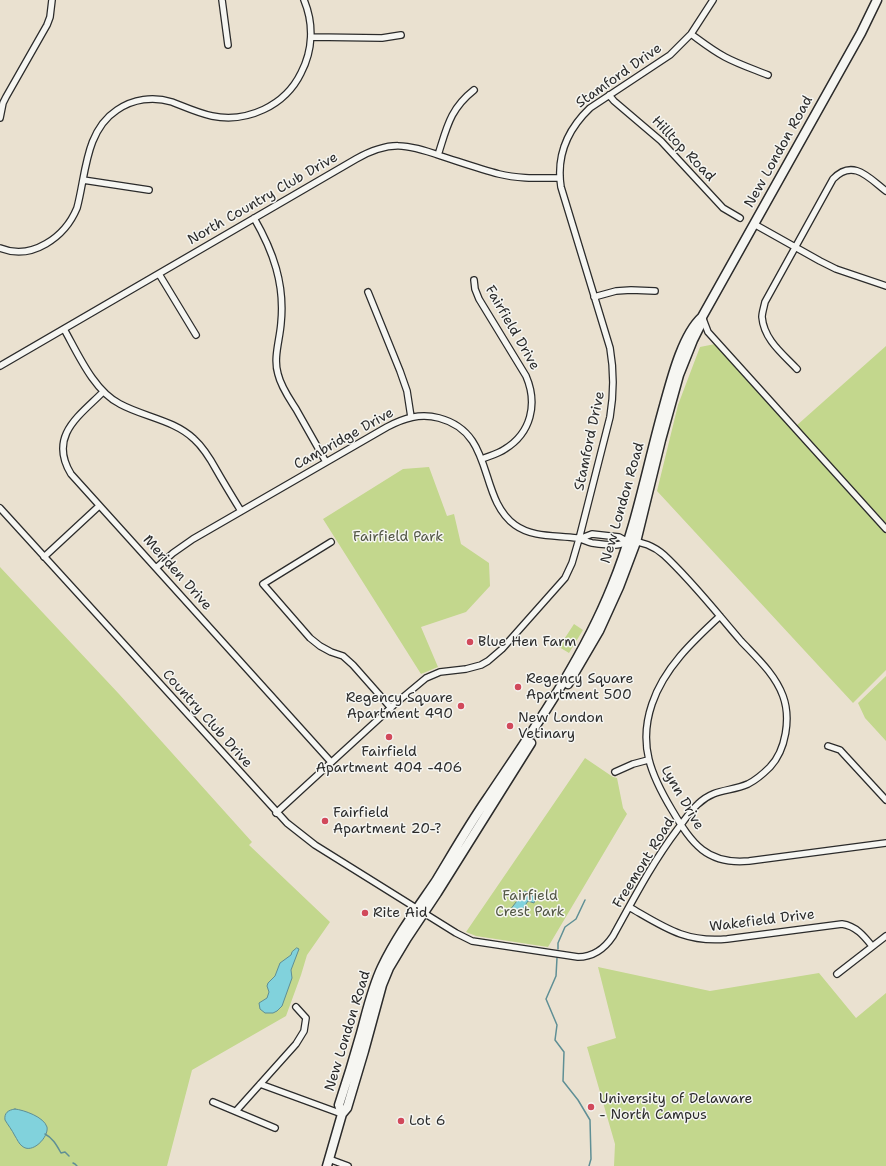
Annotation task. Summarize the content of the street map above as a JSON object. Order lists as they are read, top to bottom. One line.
{"streets":{"main road":["New London Road"],"street":["Stamford Drive","Hilltop Road","North Country Club Drive","Fairfield Drive","Cambridge Drive","Meriden Drive","Country Club Drive","Lynn Drive","Freemont Road","Wakefield Drive"]},"crossings":[["Stamford Drive","Hilltop Road"],["Stamford Drive","North Country Club Drive"],["Stamford Drive","Cambridge Drive"],["Stamford Drive","Meriden Drive"],["Stamford Drive","Country Club Drive"],["New London Road","Cambridge Drive"],["New London Road","Country Club Drive"],["New London Road","Freemont Road"],["Fairfield Drive","Cambridge Drive"],["Cambridge Drive","Meriden Drive"],["Cambridge Drive","Freemont Road"],["Country Club Drive","Freemont Road"],["Lynn Drive","Freemont Road"],["Freemont Road","Wakefield Drive"]],"parks":["Fairfield Park","Fairfield Crest Park"],"places":["Blue Hen Farm","Regency Square Apartment 500","Regency Square Apartment 490","New London Vetinary","Fairfield Apartment 404 -406","Fairfield Apartment 20-?","Rite Aid","University of Delaware - North Campus","Lot 6"]}
